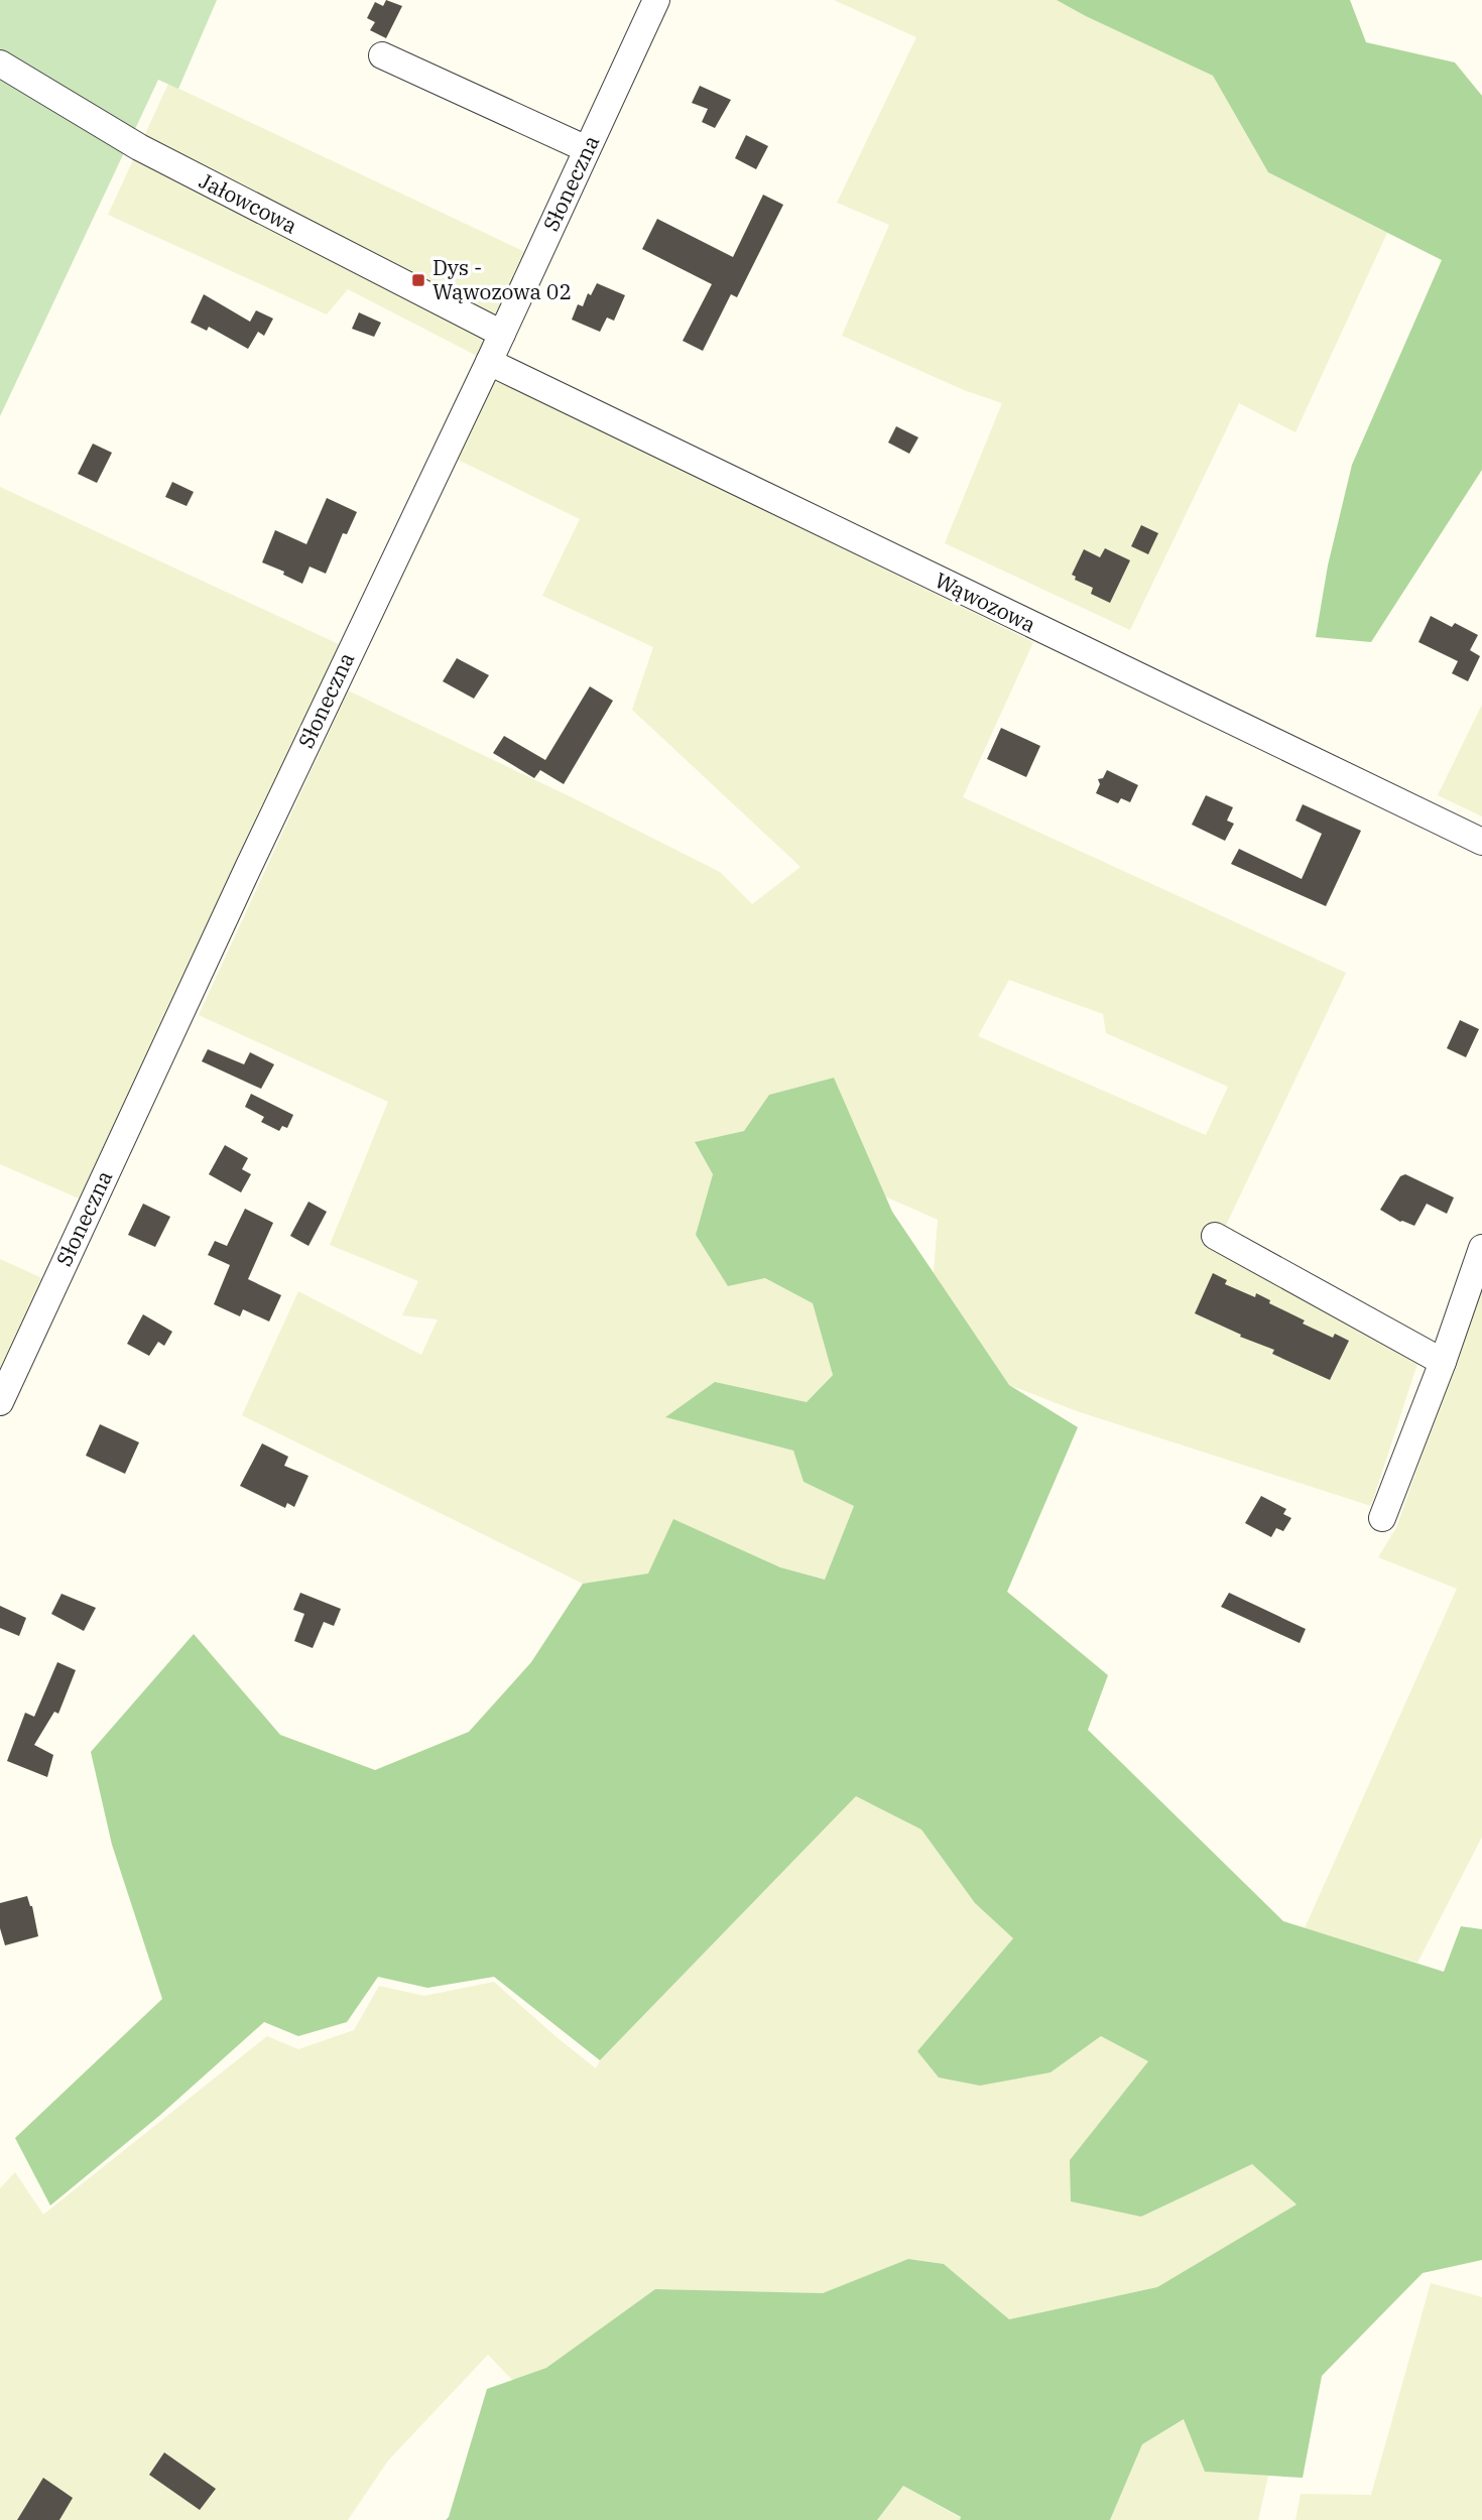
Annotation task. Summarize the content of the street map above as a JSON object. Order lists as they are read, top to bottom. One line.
{"streets":{"street":["Słoneczna","Jałowcowa","Wąwozowa"]},"crossings":[["Słoneczna","Jałowcowa"],["Słoneczna","Wąwozowa"]],"places":{"transit":["Dys - Wąwozowa 02"]}}
